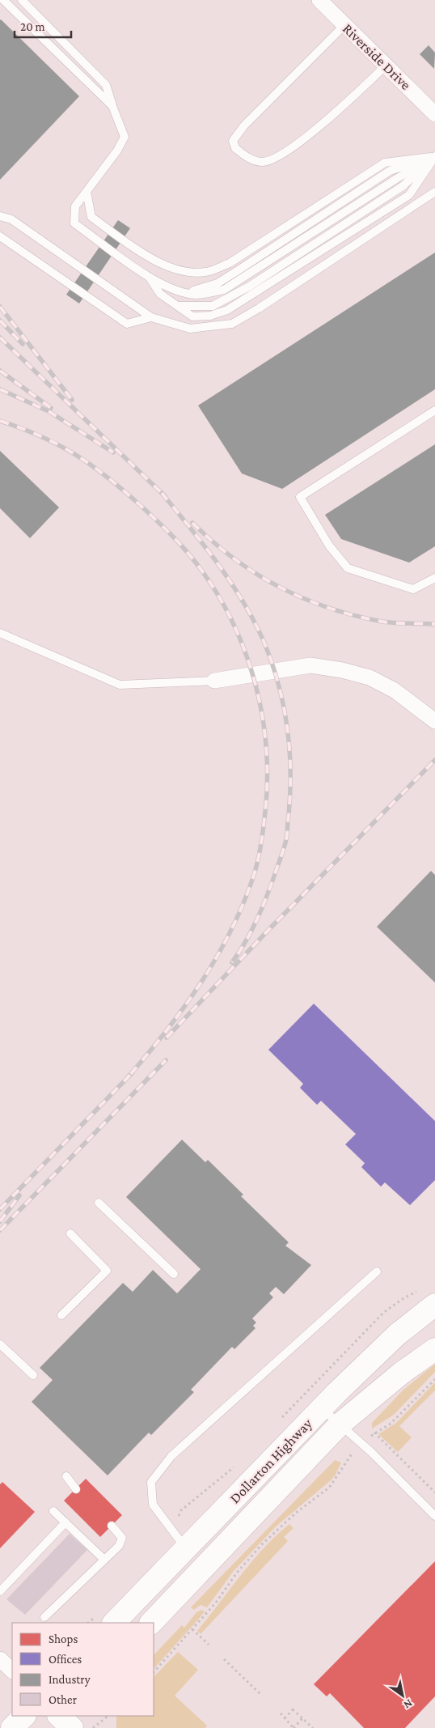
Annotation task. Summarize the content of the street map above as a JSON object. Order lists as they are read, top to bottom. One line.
{"streets":{"main road":["Dollarton Highway"],"street":["Riverside Drive"]},"legend":["Shops","Offices","Industry","Other"],"scale_bar":"20 m","north":"bottom right"}
